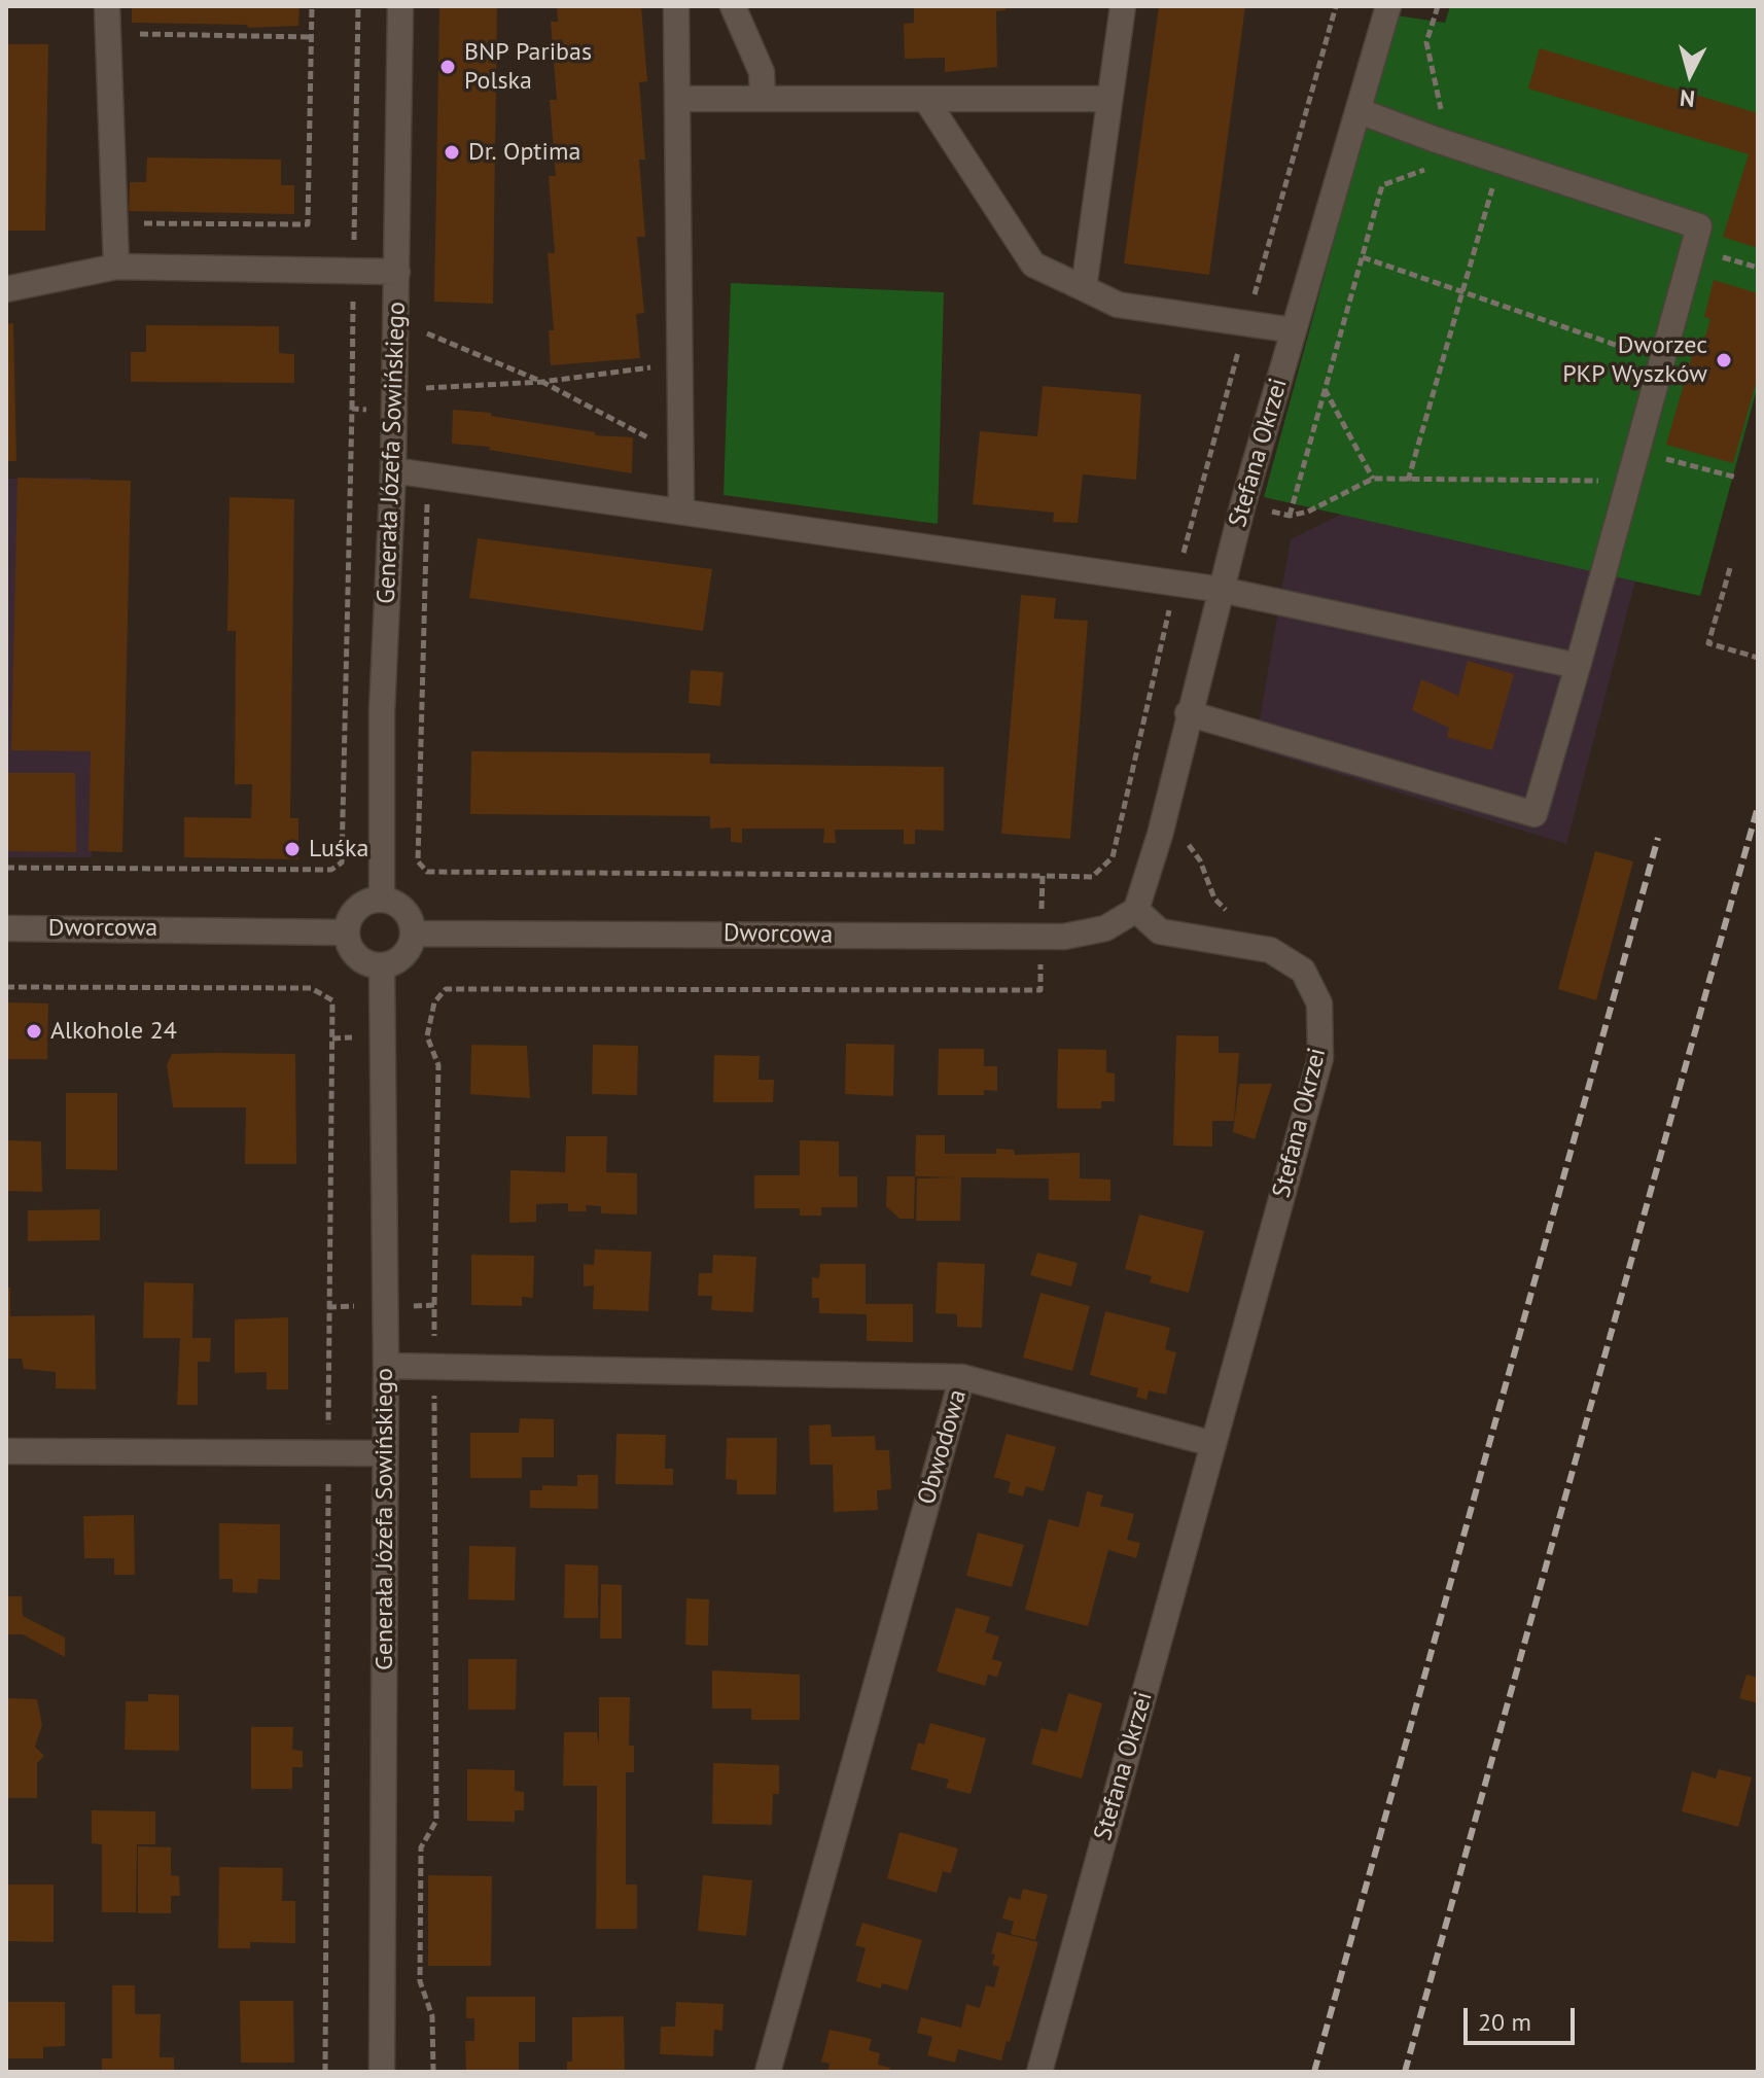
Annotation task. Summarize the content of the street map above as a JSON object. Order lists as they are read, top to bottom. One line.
{"streets":{"street":["Generała Józefa Sowińskiego","Stefana Okrzei","Dworcowa","Obwodowa"]},"crossings":[["Generała Józefa Sowińskiego","Dworcowa"],["Generała Józefa Sowińskiego","Obwodowa"],["Stefana Okrzei","Dworcowa"]],"places":["BNP Paribas Polska","Dr. Optima","Dworzec PKP Wyszków","Luśka","Alkohole 24"],"scale_bar":"20 m","north":"bottom"}
